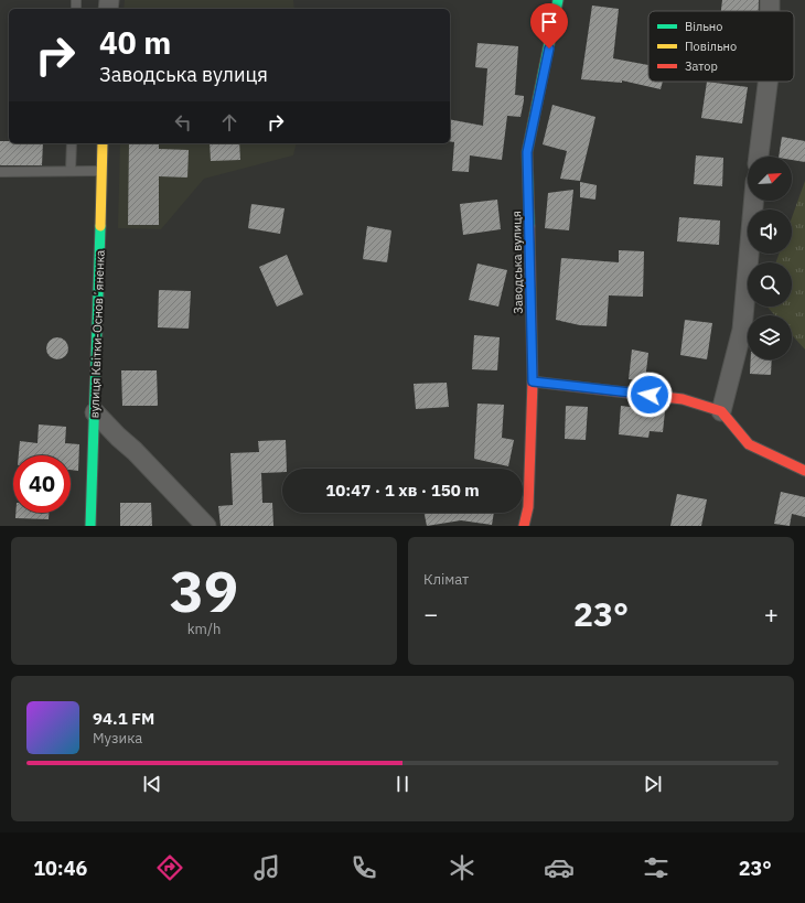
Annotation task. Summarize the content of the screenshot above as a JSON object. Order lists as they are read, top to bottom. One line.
{"streets":{"street":["Заводська вулиця","вулиця Квітки-Основʼяненка"]},"legend":["Вільно","Повільно","Затор"],"north":"top right","page":{"turn":["40 m","Заводська вулиця"],"limit":"40","trip":"10:47 · 1 хв · 150 m","tile":[["39","km/h"],"Клімат"],"heat":["−","23°","+"],"song":["94.1 FM","Музика"],"tabs":["10:46","23°"]}}
